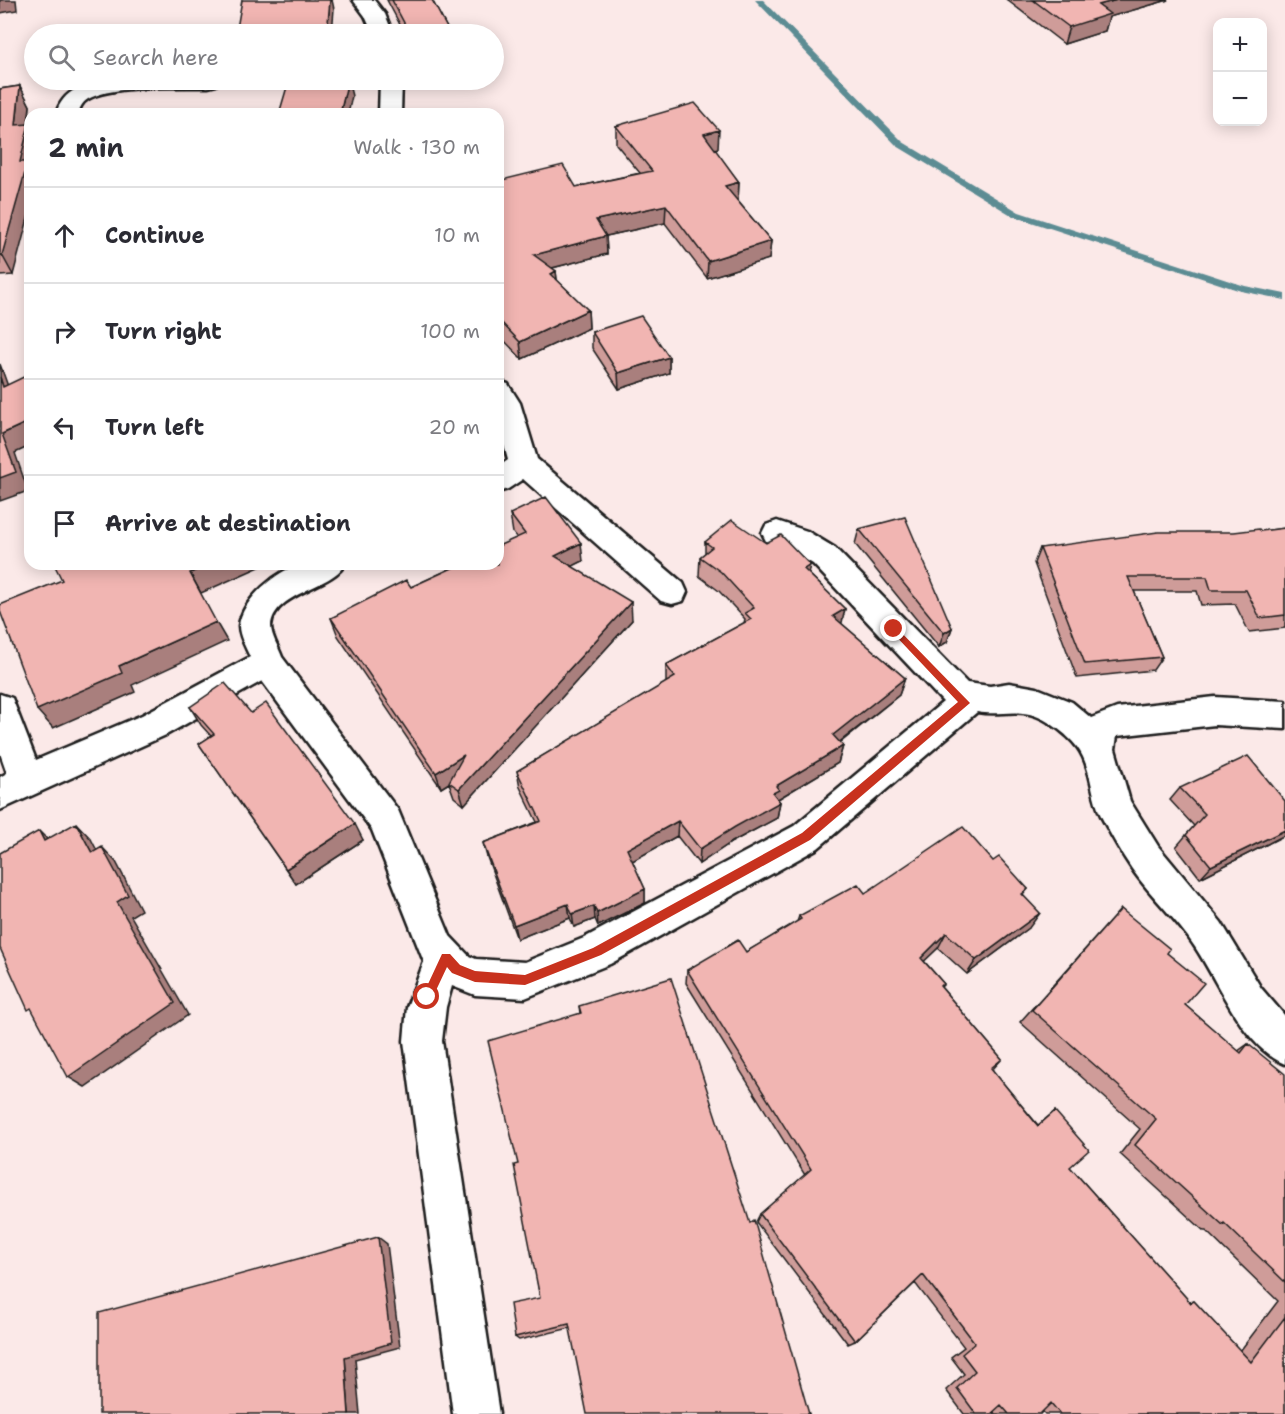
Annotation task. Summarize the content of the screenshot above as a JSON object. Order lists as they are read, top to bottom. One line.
{"page":{"map_buttons":["+","−"],"search":"Search here","heading":["2 min","Walk · 130 m"],"list":[["Continue","10 m"],["Turn right","100 m"],["Turn left","20 m"],"Arrive at destination"]}}
